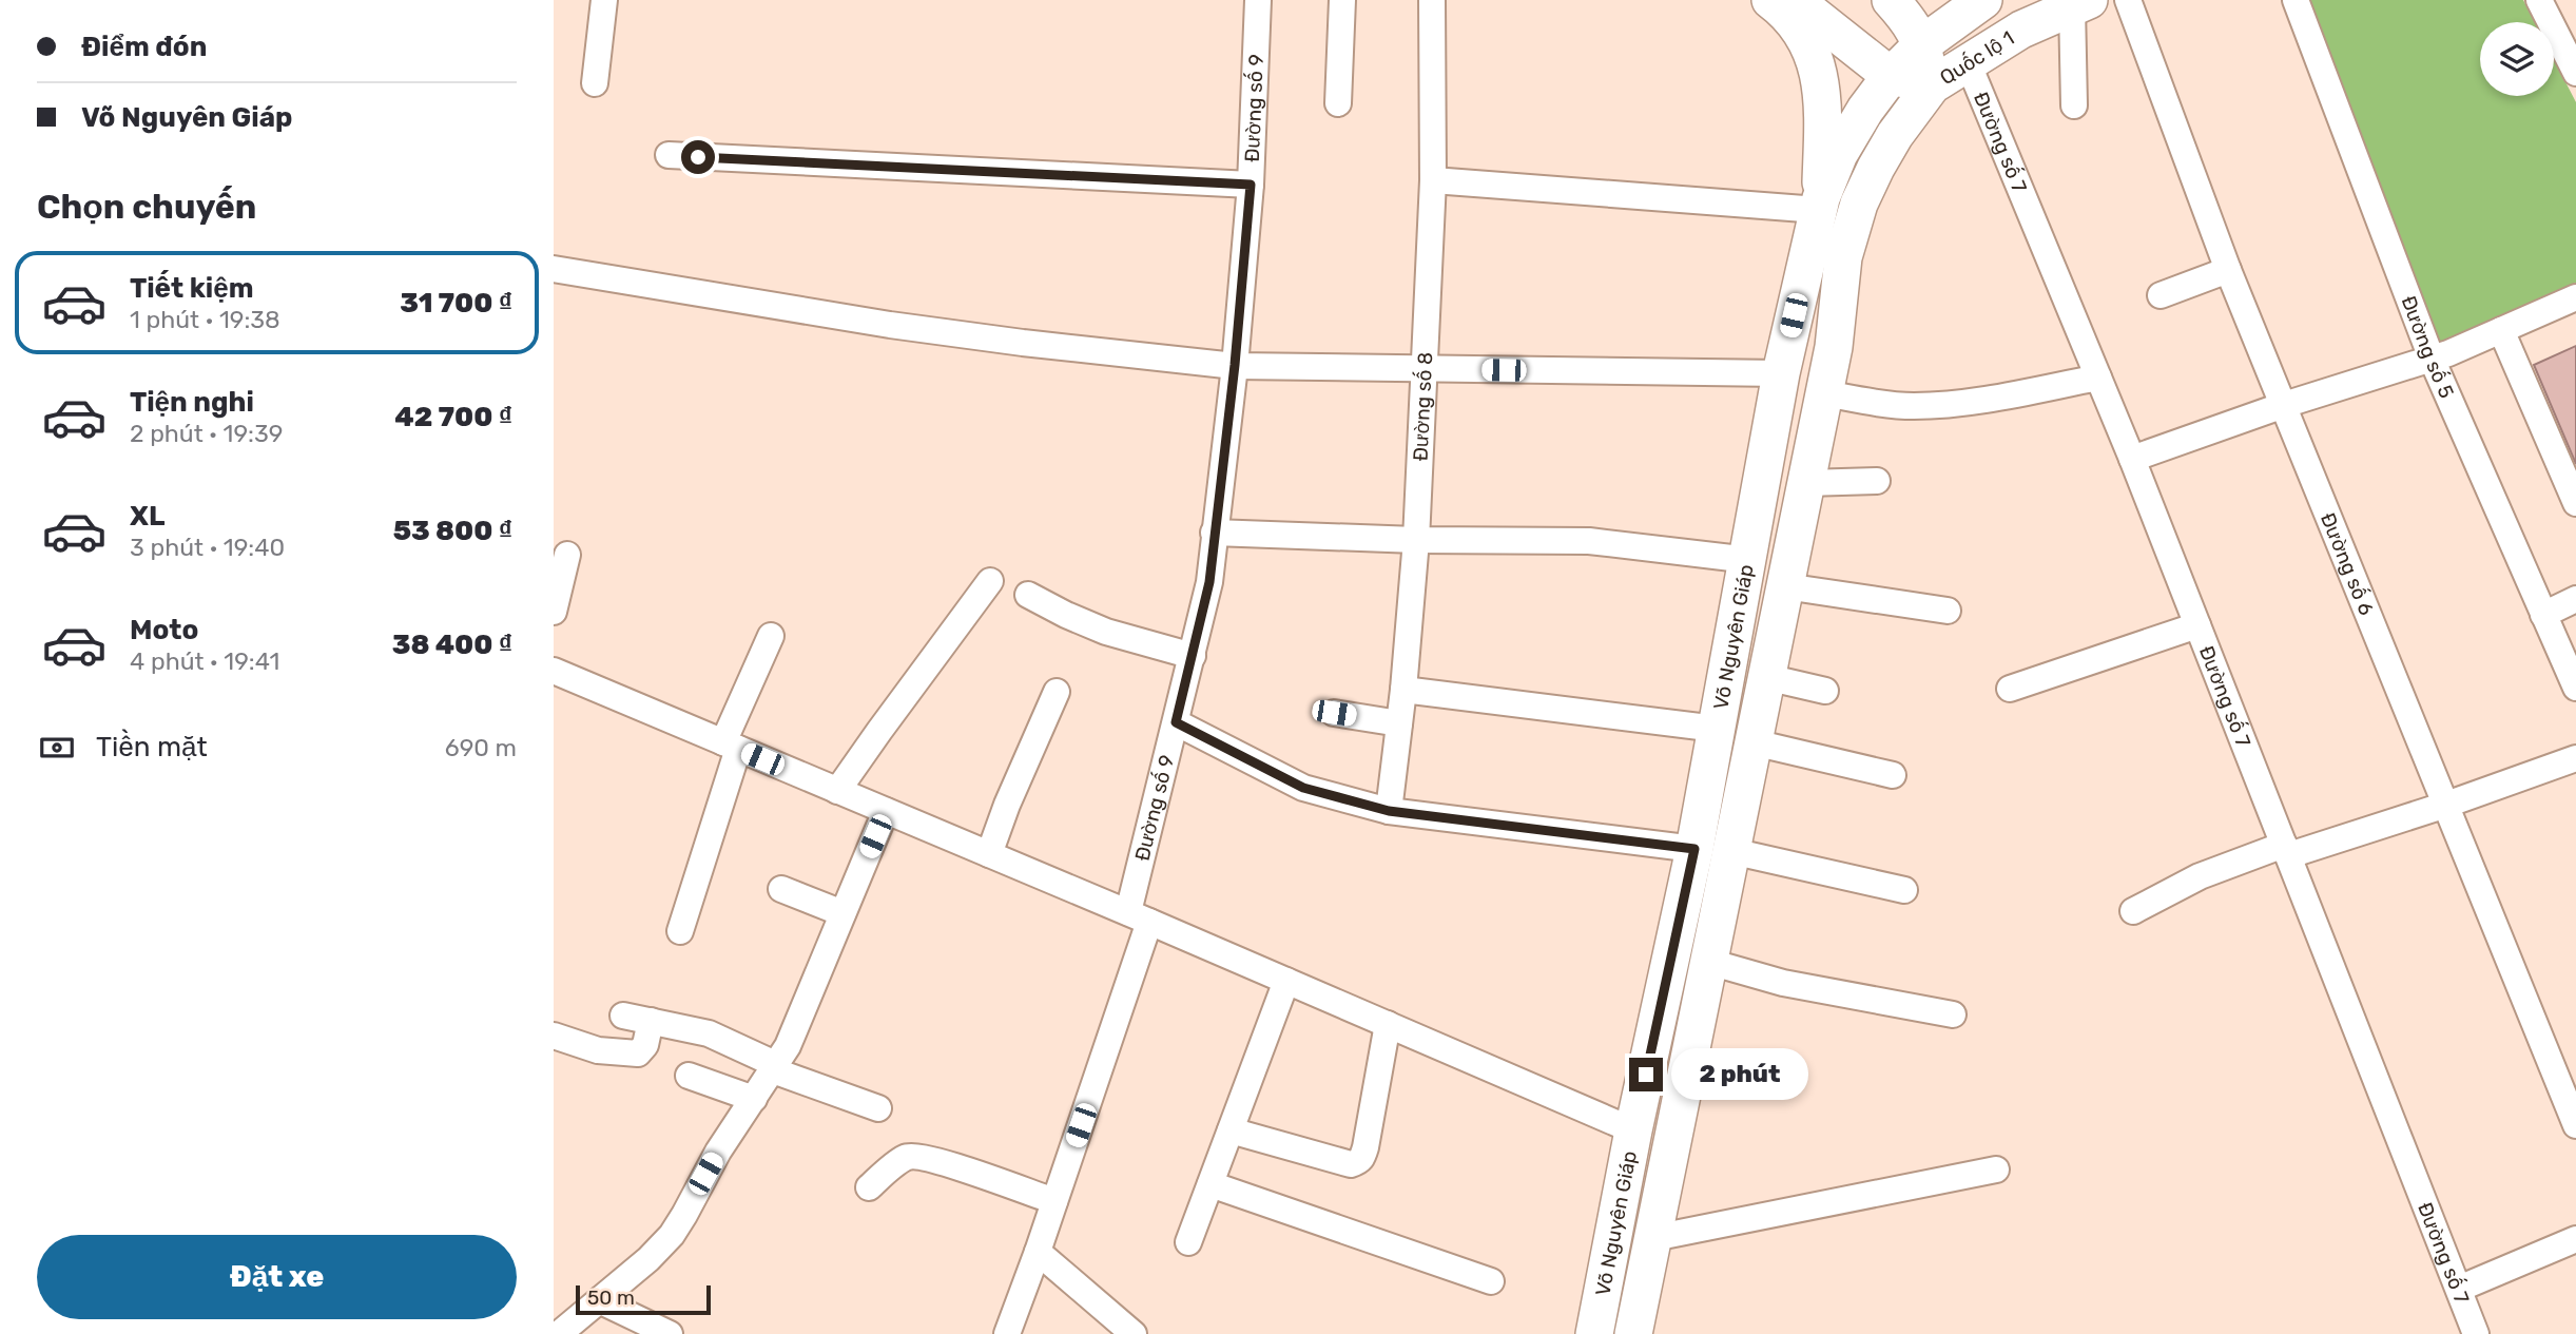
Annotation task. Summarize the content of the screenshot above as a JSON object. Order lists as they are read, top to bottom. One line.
{"streets":{"highway":["Quốc lộ 1","Võ Nguyên Giáp"],"street":["Đường số 9","Đường số 7","Đường số 5","Đường số 8","Đường số 6"]},"crossings":[["Quốc lộ 1","Đường số 7"],["Quốc lộ 1","Võ Nguyên Giáp"]],"scale_bar":"50 m","page":{"banner":["Điểm đón","Võ Nguyên Giáp"],"heading":"Chọn chuyến","list":[{"name":"Tiết kiệm","note":"1 phút · 19:38","value":"31 700 ₫"},{"name":"Tiện nghi","note":"2 phút · 19:39","value":"42 700 ₫"},{"name":"XL","note":"3 phút · 19:40","value":"53 800 ₫"},{"name":"Moto","note":"4 phút · 19:41","value":"38 400 ₫"}],"pay":["Tiền mặt","690 m"],"bubble":"2 phút","buttons":"Đặt xe","scale":"50 m"}}
